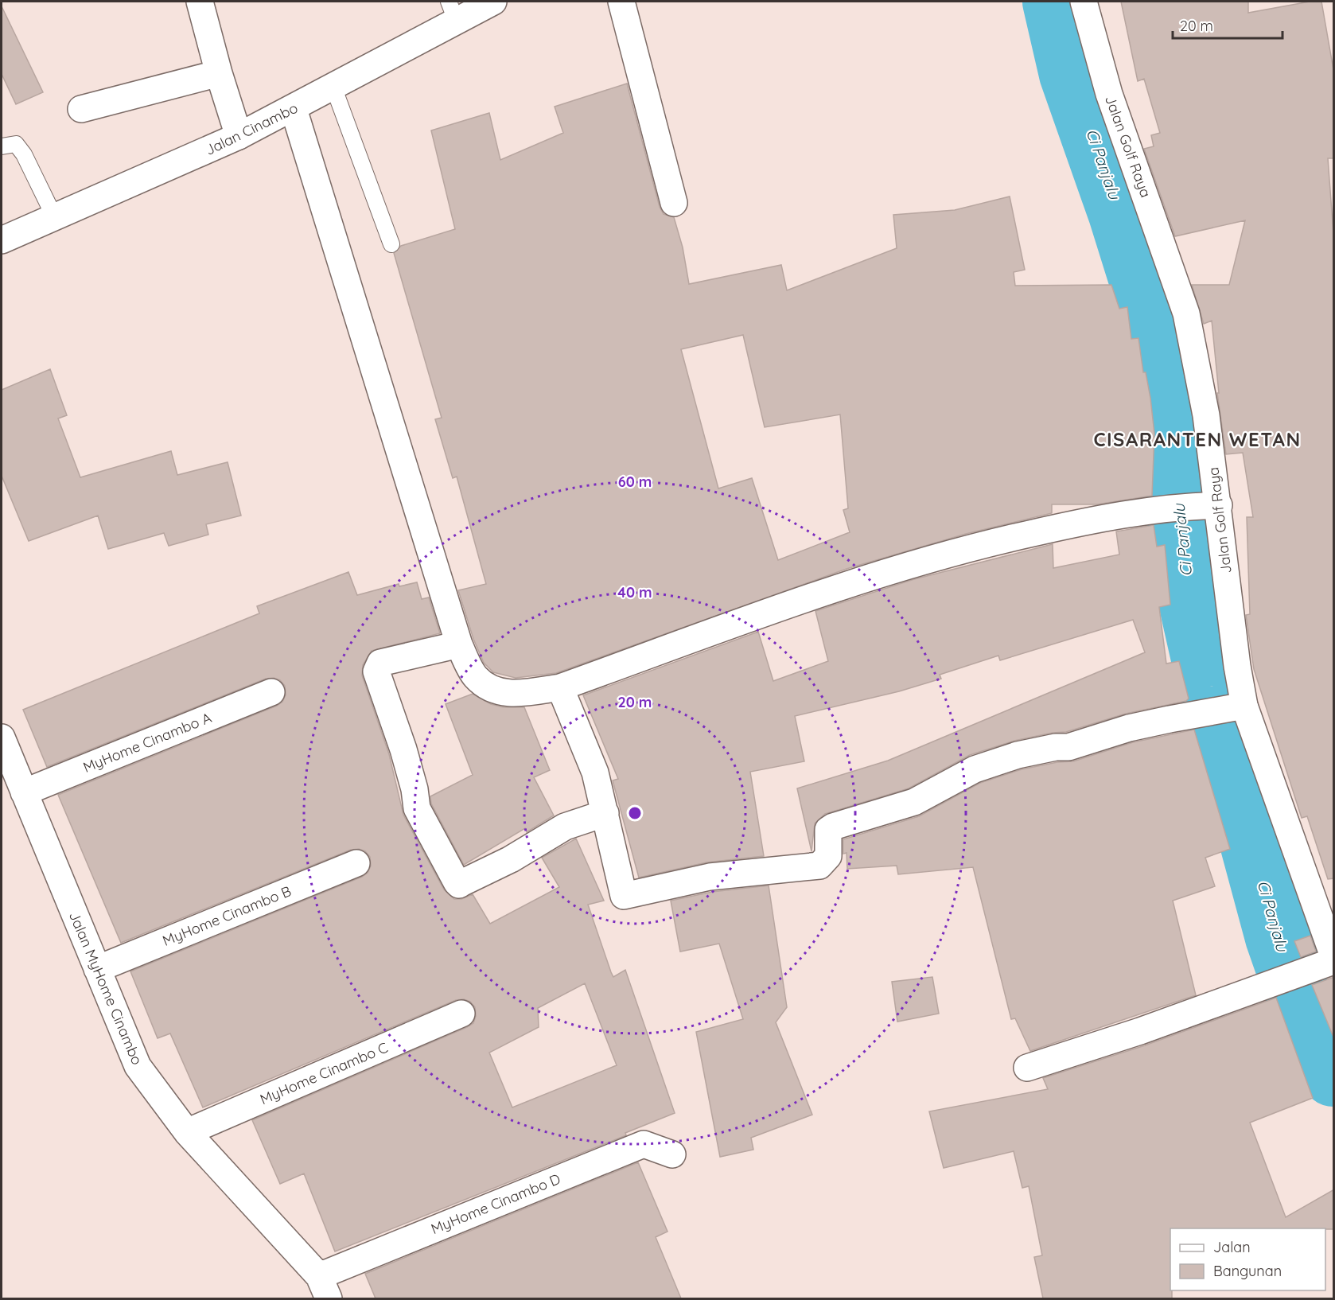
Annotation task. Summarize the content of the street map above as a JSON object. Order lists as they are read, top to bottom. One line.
{"streets":{"street":["Jalan Cinambo","Jalan Golf Raya","MyHome Cinambo A","MyHome Cinambo B","Jalan MyHome Cinambo","MyHome Cinambo C","MyHome Cinambo D"]},"crossings":[["MyHome Cinambo A","Jalan MyHome Cinambo"],["MyHome Cinambo B","Jalan MyHome Cinambo"],["Jalan MyHome Cinambo","MyHome Cinambo C"],["Jalan MyHome Cinambo","MyHome Cinambo D"]],"districts":["CISARANTEN WETAN"],"water":["Ci Panjalu"],"legend":["Jalan","Bangunan"],"scale_bar":"20 m","rings":["60 m","40 m","20 m"]}
